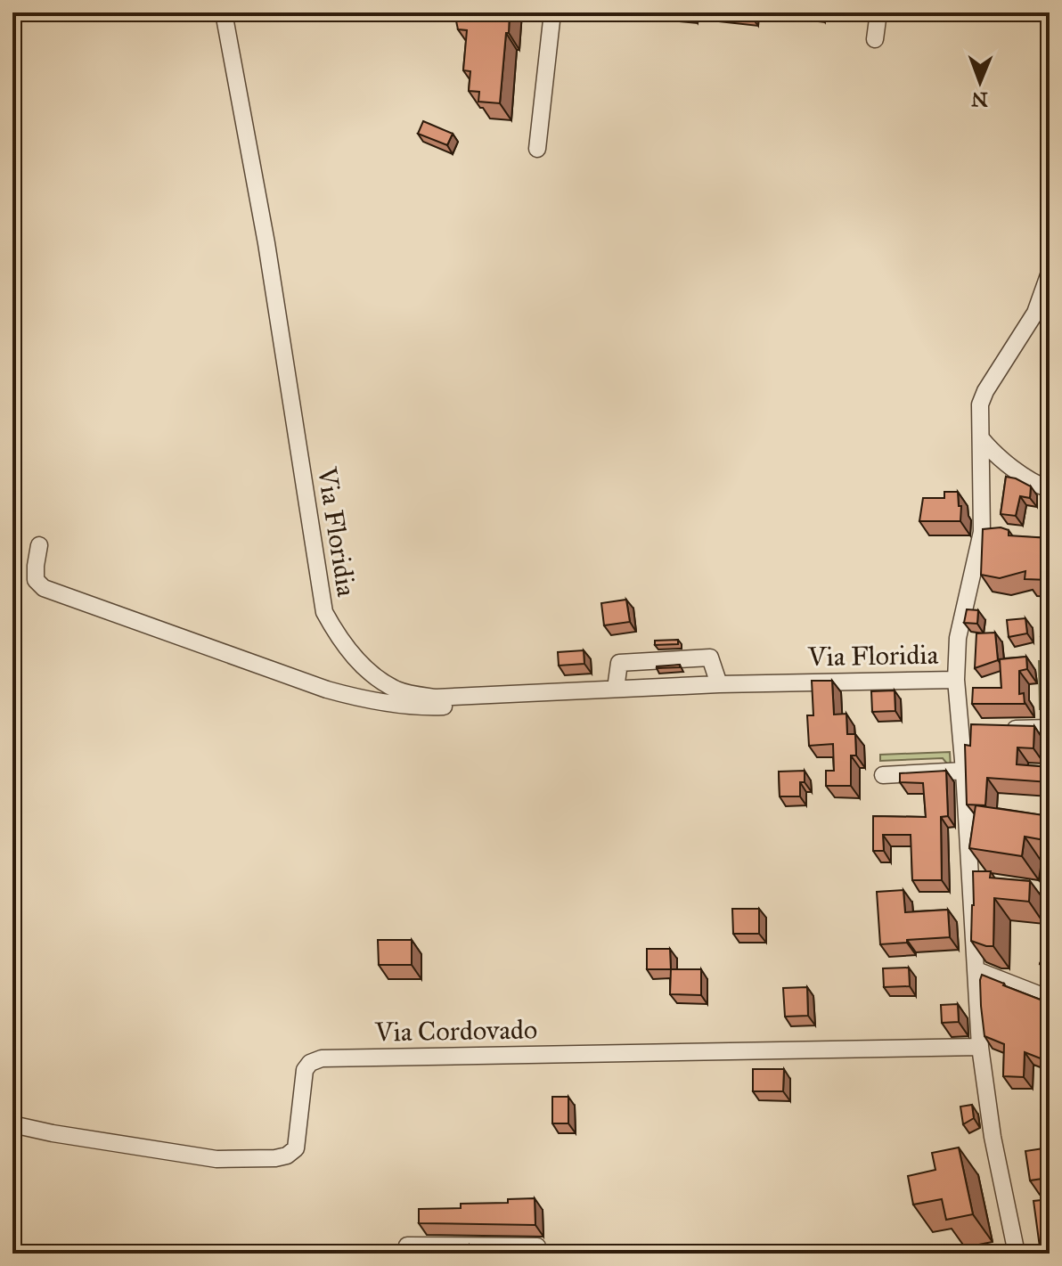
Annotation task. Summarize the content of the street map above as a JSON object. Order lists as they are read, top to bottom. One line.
{"streets":{"street":["Via Floridia","Via Cordovado"]},"north":"bottom"}
